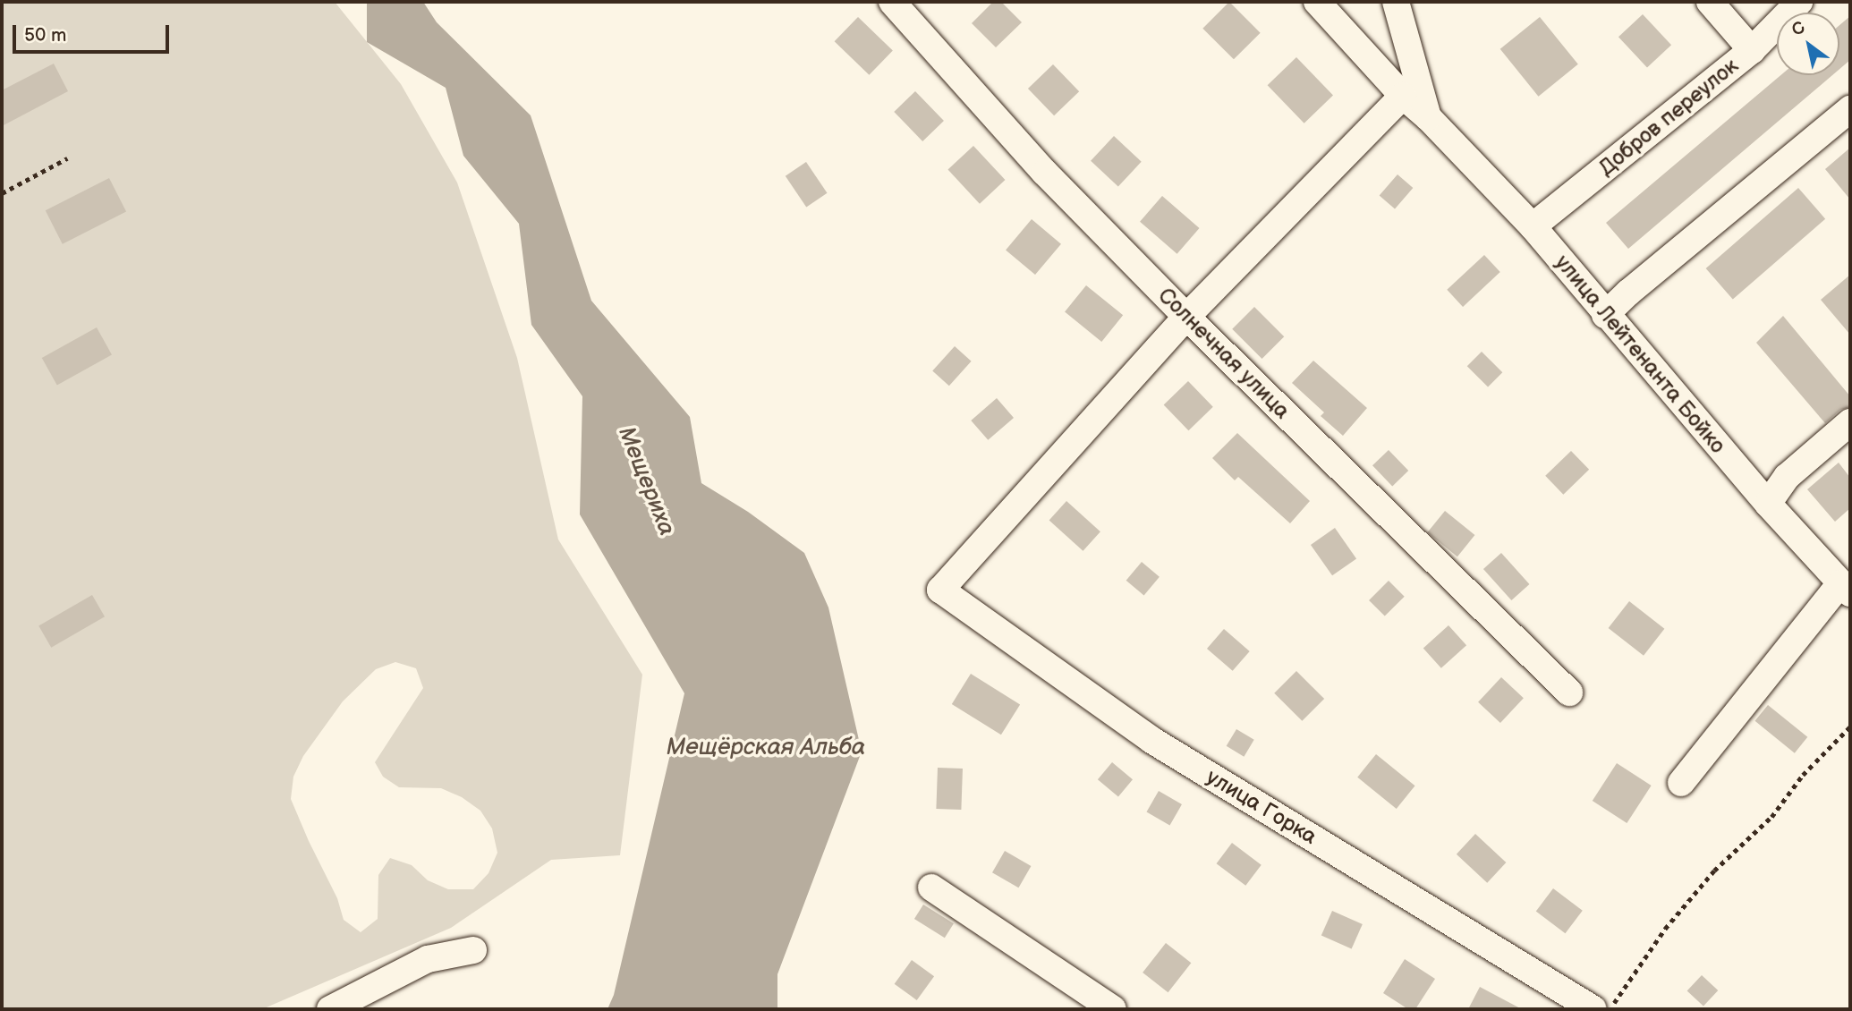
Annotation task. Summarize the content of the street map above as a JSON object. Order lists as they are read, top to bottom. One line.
{"streets":{"street":["Добров переулок","Солнечная улица","улица Лейтенанта Бойко","улица Горка"]},"crossings":[["Добров переулок","улица Лейтенанта Бойко"],["Солнечная улица","улица Горка"]],"water":["Мещериха","Мещёрская Альба"],"scale_bar":"50 m","north":"top left"}
